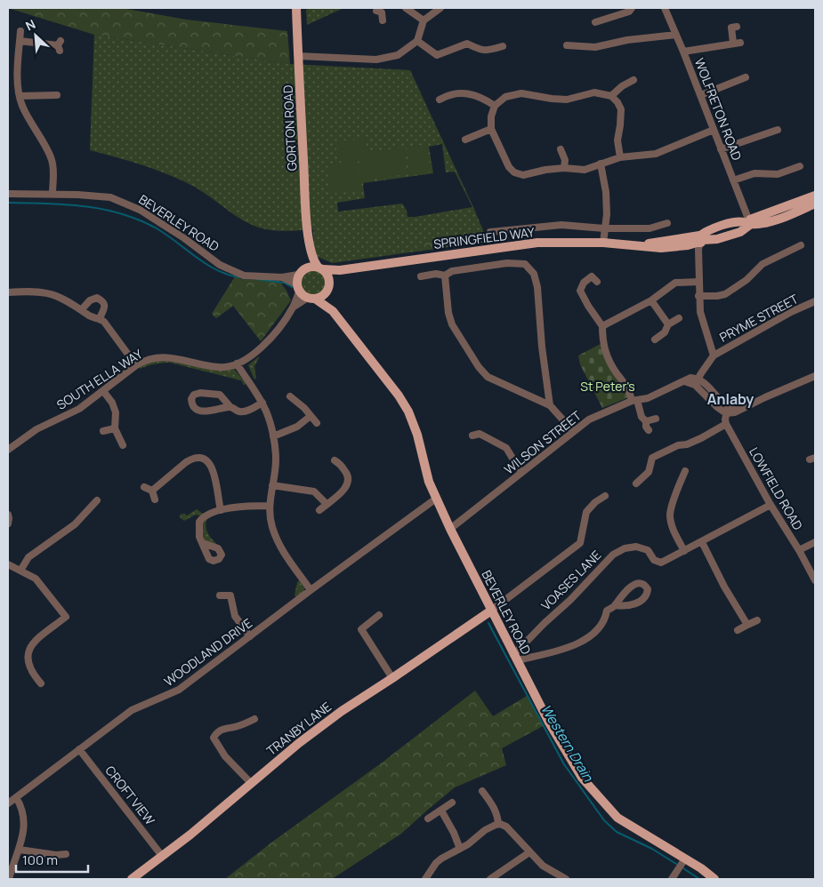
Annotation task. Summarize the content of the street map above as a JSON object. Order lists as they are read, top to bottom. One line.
{"streets":{"main road":["GORTON ROAD","BEVERLEY ROAD","SPRINGFIELD WAY","TRANBY LANE"],"street":["WOLFRETON ROAD","PRYME STREET","SOUTH ELLA WAY","WILSON STREET","LOWFIELD ROAD","VOASES LANE","WOODLAND DRIVE","CROFT VIEW"]},"crossings":[["WOLFRETON ROAD","SPRINGFIELD WAY"],["GORTON ROAD","BEVERLEY ROAD"],["GORTON ROAD","SPRINGFIELD WAY"],["GORTON ROAD","SOUTH ELLA WAY"],["BEVERLEY ROAD","SPRINGFIELD WAY"],["BEVERLEY ROAD","SOUTH ELLA WAY"],["BEVERLEY ROAD","WILSON STREET"],["BEVERLEY ROAD","VOASES LANE"],["BEVERLEY ROAD","WOODLAND DRIVE"],["BEVERLEY ROAD","TRANBY LANE"],["SPRINGFIELD WAY","SOUTH ELLA WAY"],["LOWFIELD ROAD","VOASES LANE"],["WOODLAND DRIVE","CROFT VIEW"],["TRANBY LANE","CROFT VIEW"]],"districts":["Anlaby"],"water":["Western Drain"],"parks":["St Peter's"],"scale_bar":"100 m","north":"top left"}
